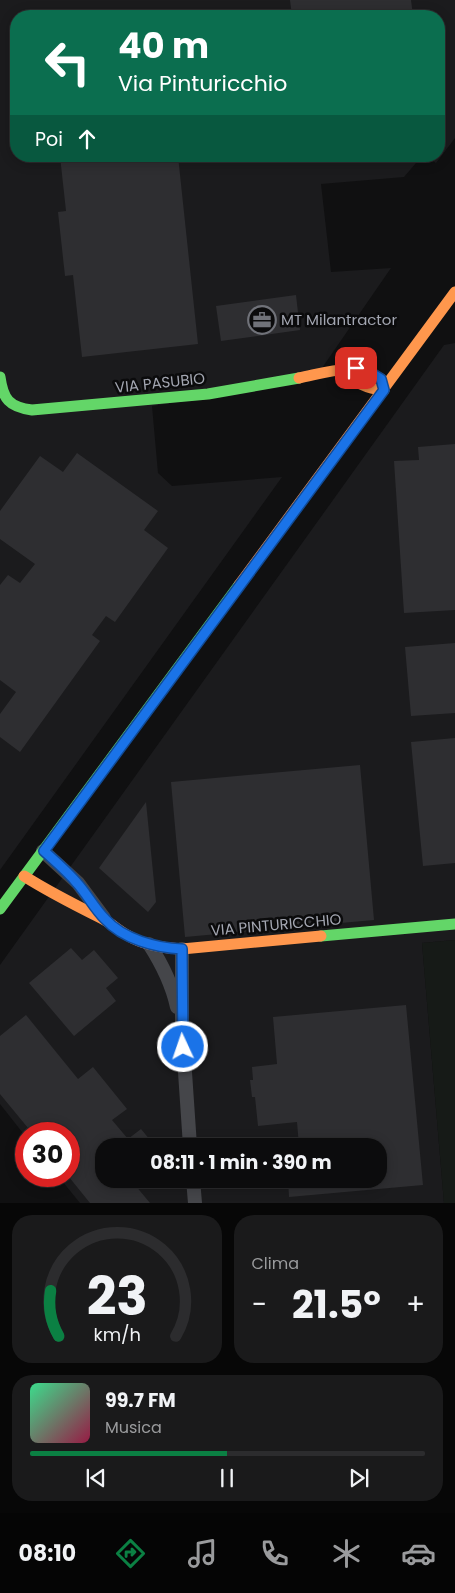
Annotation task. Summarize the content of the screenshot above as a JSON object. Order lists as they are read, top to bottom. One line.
{"streets":{"street":["VIA PASUBIO","VIA PINTURICCHIO"]},"places":{"office":["MT Milantractor"]},"page":{"turn":["40 m","Via Pinturicchio"],"then":"Poi","limit":"30","trip":"08:11 · 1 min · 390 m","tile":"Clima","heat":["−","21.5°","+"],"song":["99.7 FM","Musica"],"tabs":"08:10","gauge":["23","km/h"]}}
